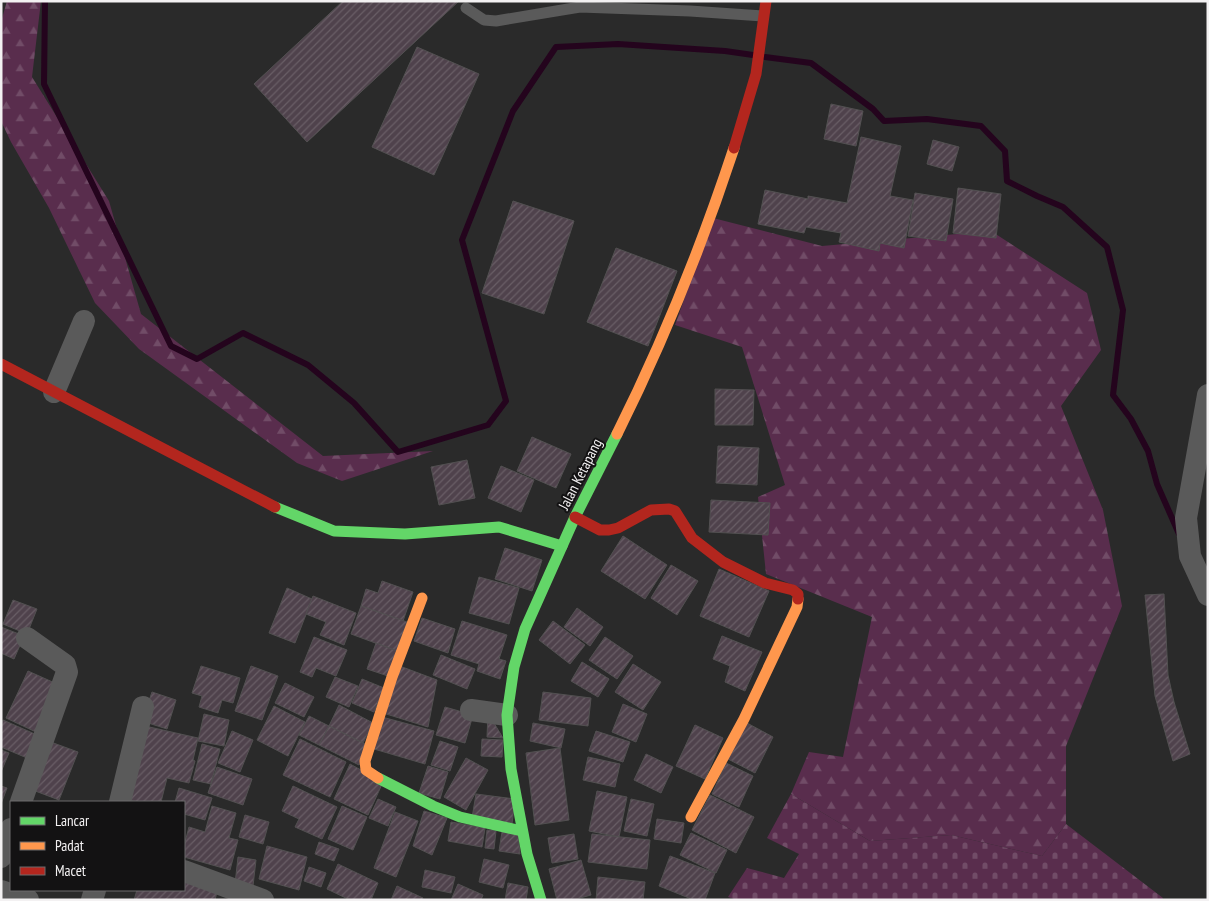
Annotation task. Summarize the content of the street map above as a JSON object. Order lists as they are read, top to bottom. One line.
{"streets":{"street":["Jalan Ketapang"]},"legend":["Lancar","Padat","Macet"]}
